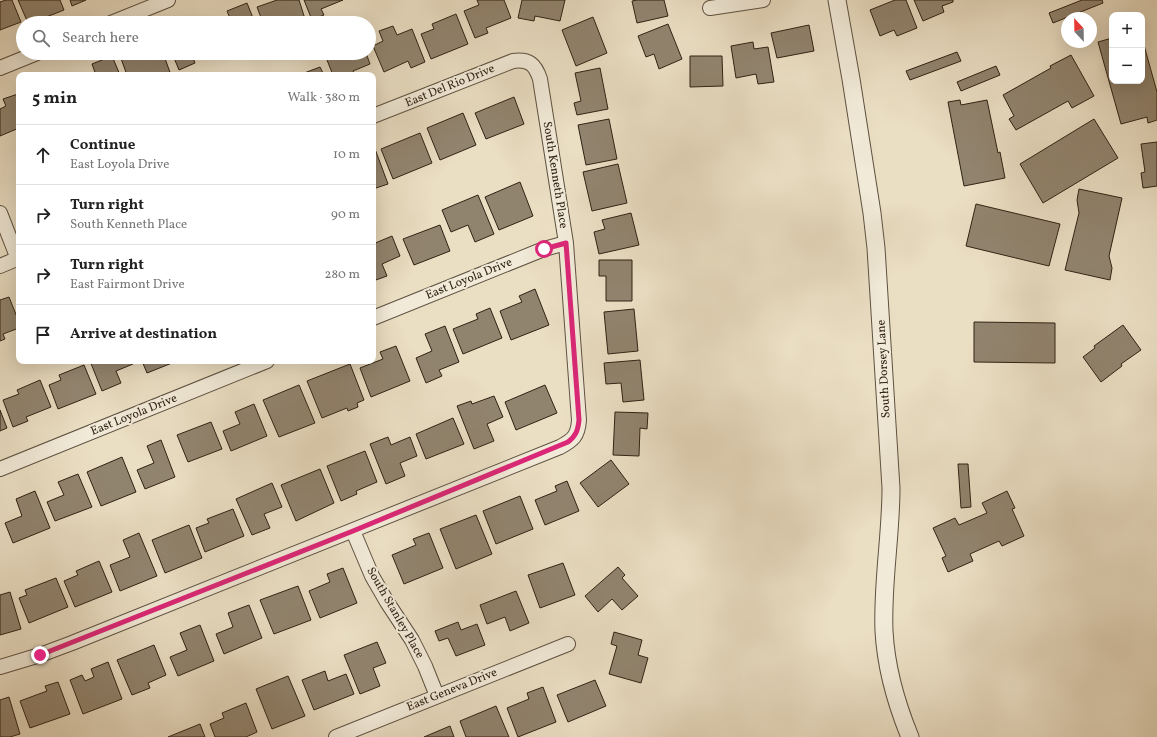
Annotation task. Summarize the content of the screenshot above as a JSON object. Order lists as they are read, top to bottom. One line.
{"streets":{"street":["East Del Rio Drive","South Kenneth Place","East Loyola Drive","South Dorsey Lane","South Stanley Place","East Geneva Drive"]},"crossings":[["East Del Rio Drive","South Kenneth Place"],["South Kenneth Place","East Loyola Drive"],["South Kenneth Place","South Stanley Place"],["South Stanley Place","East Geneva Drive"]],"north":"top","page":{"map_buttons":["+","−"],"search":"Search here","heading":["5 min","Walk · 380 m"],"list":[["Continue","East Loyola Drive","10 m"],["Turn right","South Kenneth Place","90 m"],["Turn right","East Fairmont Drive","280 m"],"Arrive at destination"]}}
